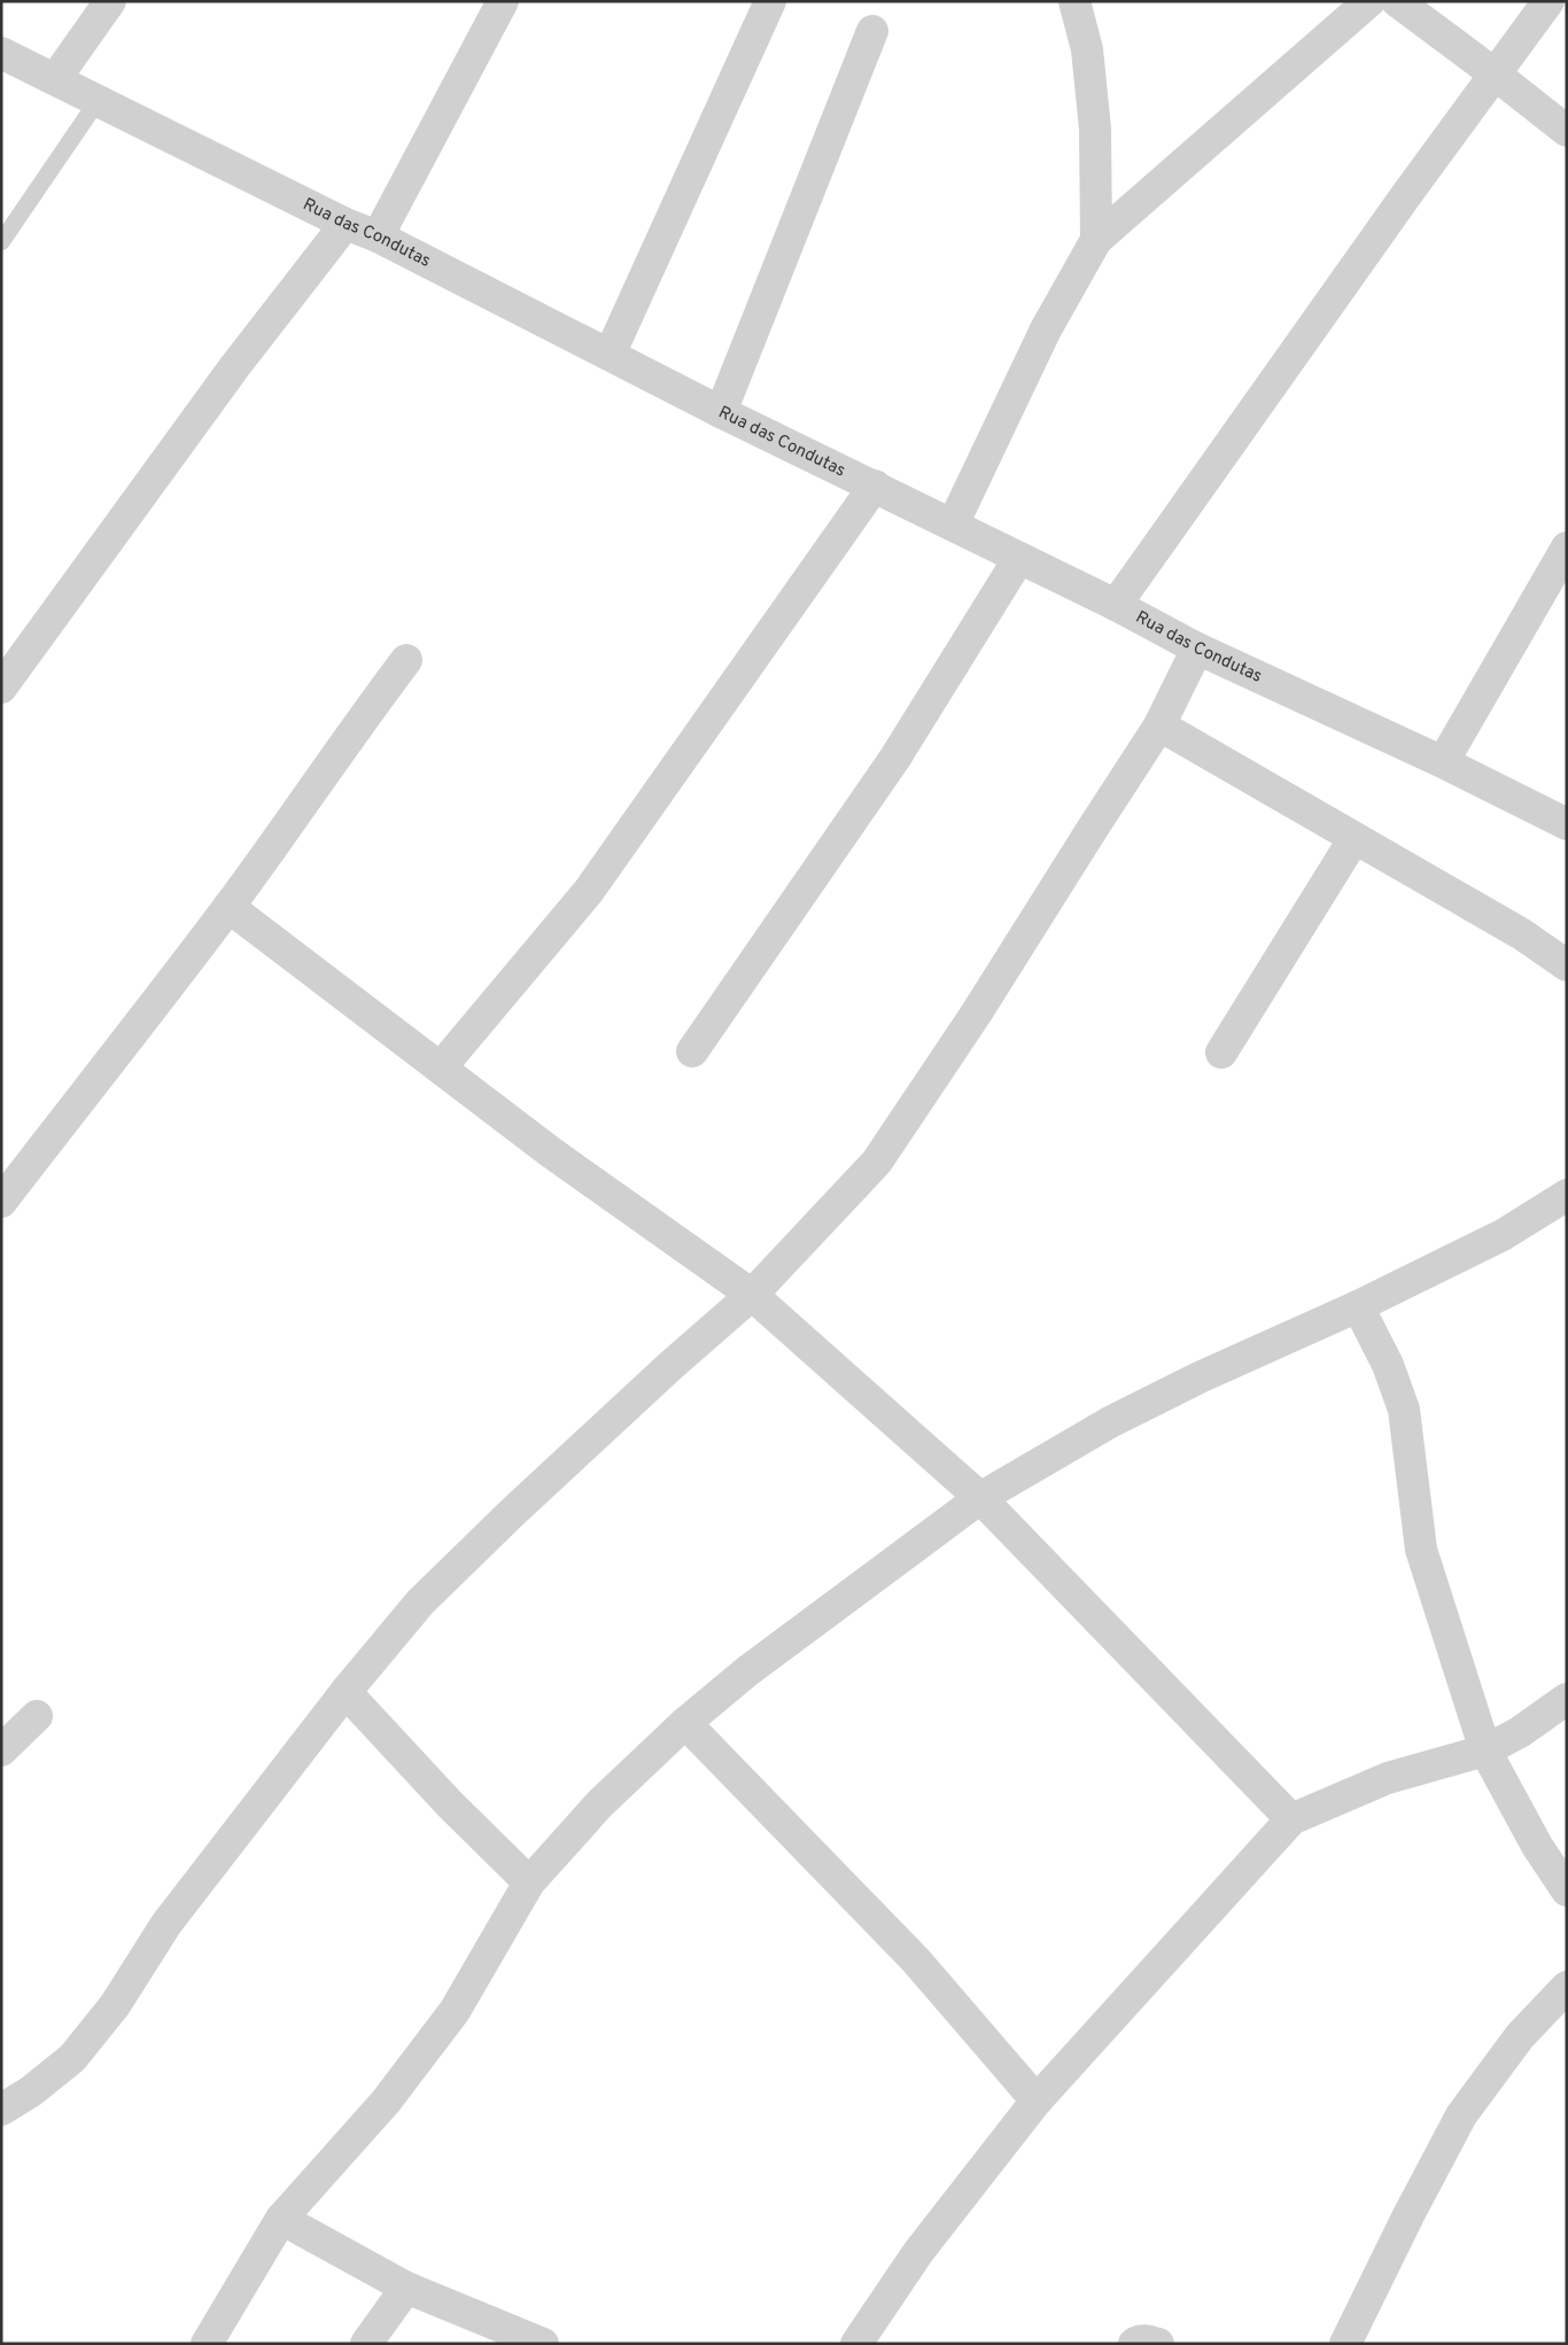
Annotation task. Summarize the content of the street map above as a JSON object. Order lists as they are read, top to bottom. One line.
{"streets":{"street":["Rua das Condutas"]}}
